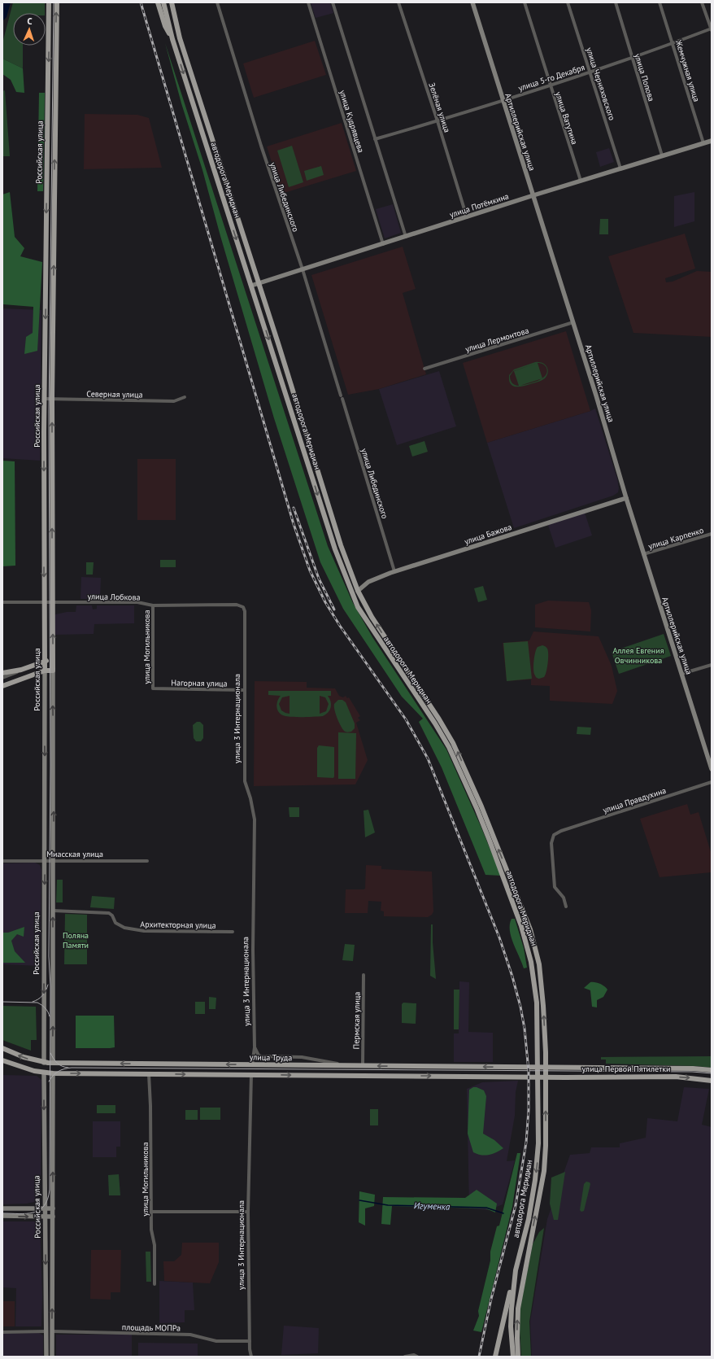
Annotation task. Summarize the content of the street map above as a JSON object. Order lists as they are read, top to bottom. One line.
{"streets":{"main road":["Российская улица","автодорога Меридиан","улица 3 Интернационала","улица Труда","улица Первой Пятилетки"],"street":["Жемчужная улица","улица 5-го Декабря","улица Попова","улица Черняховского","Зелёная улица","улица Ватутина","улица Кудрявцева","Артиллерийская улица","улица Либединского","улица Потёмкина","улица Лермонтова","Северная улица","улица Бажова","улица Карпенко","улица Лобкова","улица Могильникова","Нагорная улица","улица Правдухина","Миасская улица","Архитекторная улица","Пермская улица","площадь МОПРа"]},"crossings":[["Жемчужная улица","улица 5-го Декабря"],["Жемчужная улица","улица Потёмкина"],["улица 5-го Декабря","улица Попова"],["улица 5-го Декабря","улица Черняховского"],["улица 5-го Декабря","Зелёная улица"],["улица 5-го Декабря","улица Ватутина"],["улица 5-го Декабря","улица Кудрявцева"],["улица 5-го Декабря","Артиллерийская улица"],["улица Попова","улица Потёмкина"],["улица Черняховского","улица Потёмкина"],["Зелёная улица","улица Потёмкина"],["улица Ватутина","улица Потёмкина"],["улица Кудрявцева","улица Потёмкина"],["Артиллерийская улица","улица Потёмкина"],["Артиллерийская улица","улица Лермонтова"],["Артиллерийская улица","улица Бажова"],["Артиллерийская улица","улица Карпенко"],["Российская улица","Северная улица"],["Российская улица","улица Лобкова"],["Российская улица","Миасская улица"],["Российская улица","Архитекторная улица"],["Российская улица","улица Труда"],["Российская улица","площадь МОПРа"],["автодорога Меридиан","улица Потёмкина"],["автодорога Меридиан","улица Бажова"],["улица Либединского","улица Потёмкина"],["улица Либединского","улица Бажова"],["улица Лобкова","улица Могильникова"],["улица Лобкова","улица 3 Интернационала"],["улица Могильникова","Нагорная улица"],["Нагорная улица","улица 3 Интернационала"],["улица 3 Интернационала","улица Труда"],["улица 3 Интернационала","улица Первой Пятилетки"],["улица 3 Интернационала","площадь МОПРа"],["Пермская улица","улица Труда"],["улица Труда","улица Первой Пятилетки"]],"water":["Игуменка"],"parks":["Аллея Евгения Овчинникова","Поляна Памяти"],"north":"top"}
